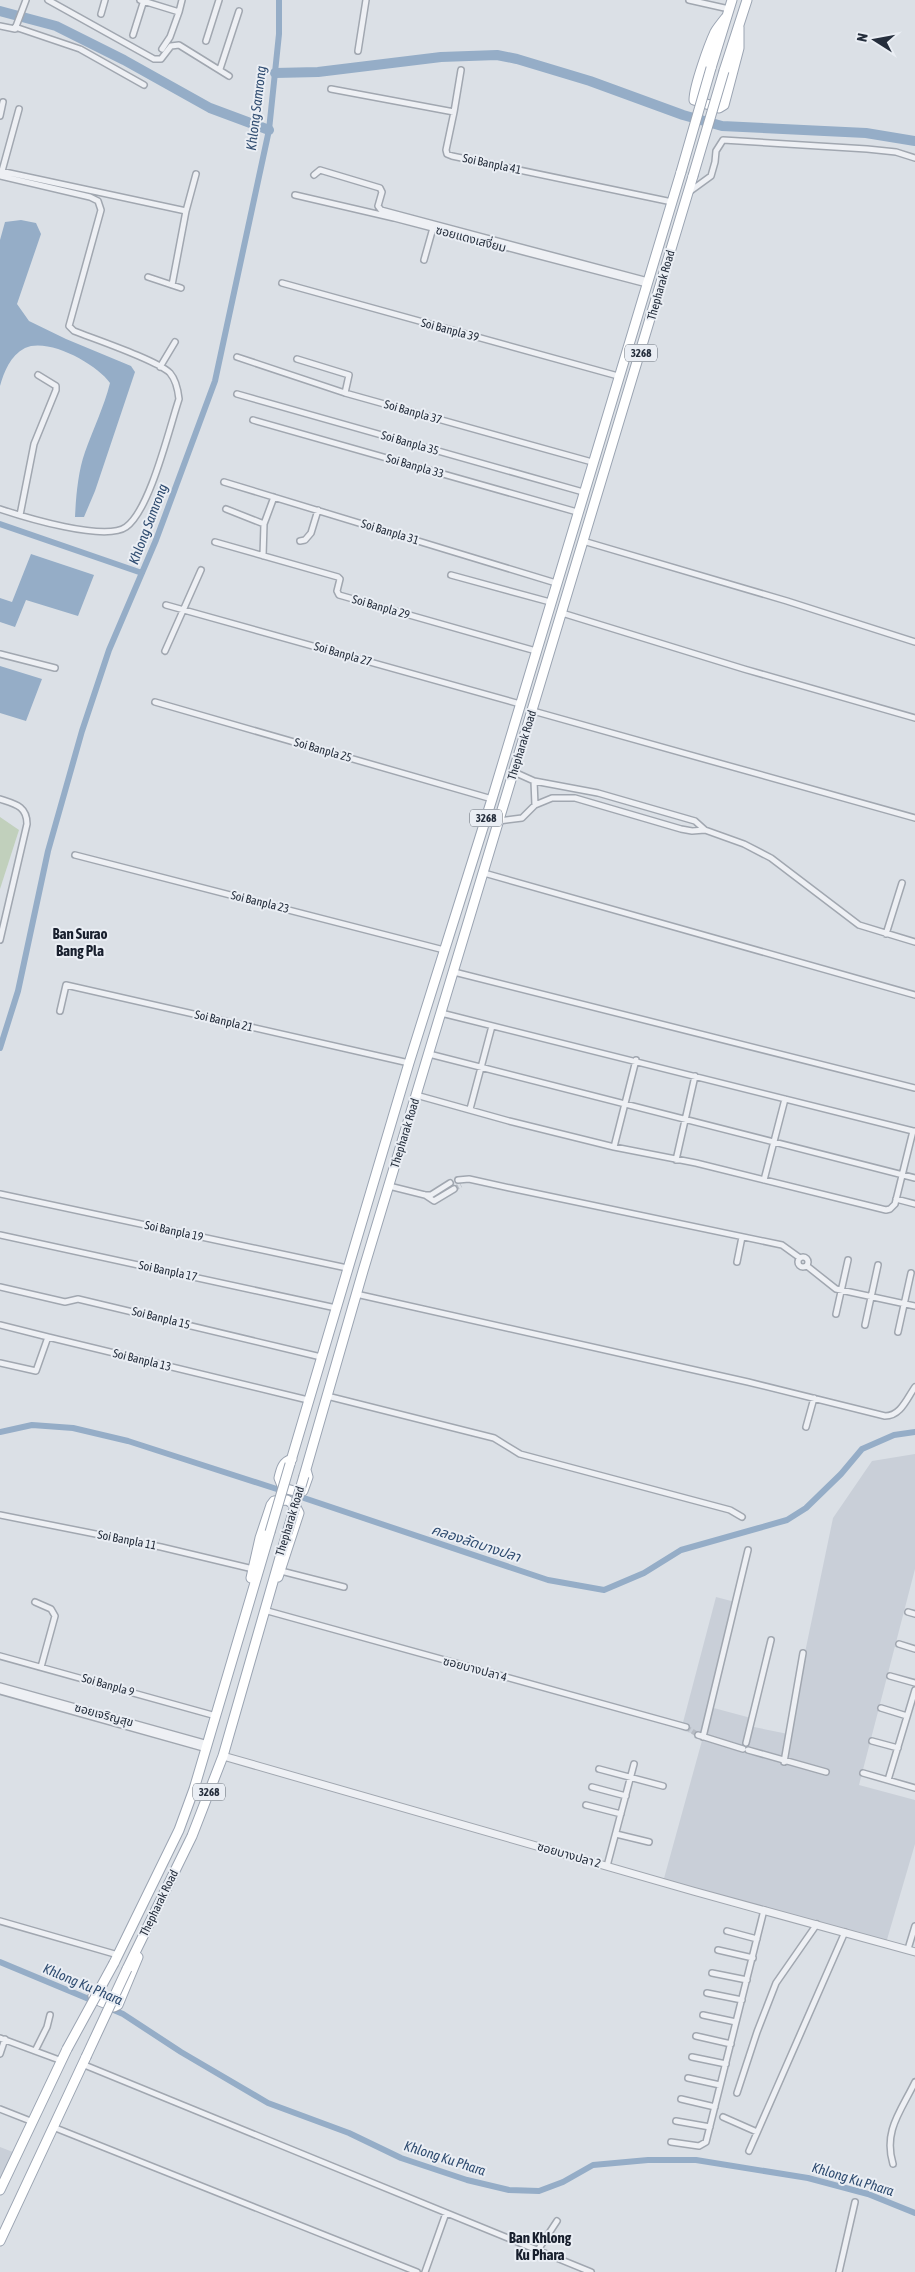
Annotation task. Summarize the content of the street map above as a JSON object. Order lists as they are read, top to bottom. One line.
{"streets":{"main road":["Thepharak Road","3268"],"street":["Soi Banpla 41","ซอยแดงเสงี่ยม","Soi Banpla 39","Soi Banpla 37","Soi Banpla 35","Soi Banpla 33","Soi Banpla 31","Soi Banpla 29","Soi Banpla 27","Soi Banpla 25","Soi Banpla 23","Soi Banpla 21","Soi Banpla 19","Soi Banpla 17","Soi Banpla 15","Soi Banpla 13","Soi Banpla 11","ซอยบางปลา 4","Soi Banpla 9","ซอยเจริญสุข","ซอยบางปลา 2"]},"crossings":[["Soi Banpla 41","Thepharak Road"],["ซอยแดงเสงี่ยม","Thepharak Road"],["Thepharak Road","Soi Banpla 39"],["Thepharak Road","Soi Banpla 37"],["Thepharak Road","Soi Banpla 35"],["Thepharak Road","Soi Banpla 33"],["Thepharak Road","Soi Banpla 31"],["Thepharak Road","Soi Banpla 29"],["Thepharak Road","Soi Banpla 27"],["Thepharak Road","Soi Banpla 25"],["Thepharak Road","Soi Banpla 23"],["Thepharak Road","Soi Banpla 21"],["Thepharak Road","Soi Banpla 19"],["Thepharak Road","Soi Banpla 17"],["Thepharak Road","Soi Banpla 15"],["Thepharak Road","Soi Banpla 13"],["Thepharak Road","ซอยบางปลา 4"],["Thepharak Road","Soi Banpla 9"],["Thepharak Road","ซอยเจริญสุข"],["Thepharak Road","ซอยบางปลา 2"]],"districts":["Ban Surao Bang Pla","Ban Khlong Ku Phara"],"water":["Khlong Samrong","คลองลัดบางปลา","Khlong Ku Phara"],"north":"left"}
